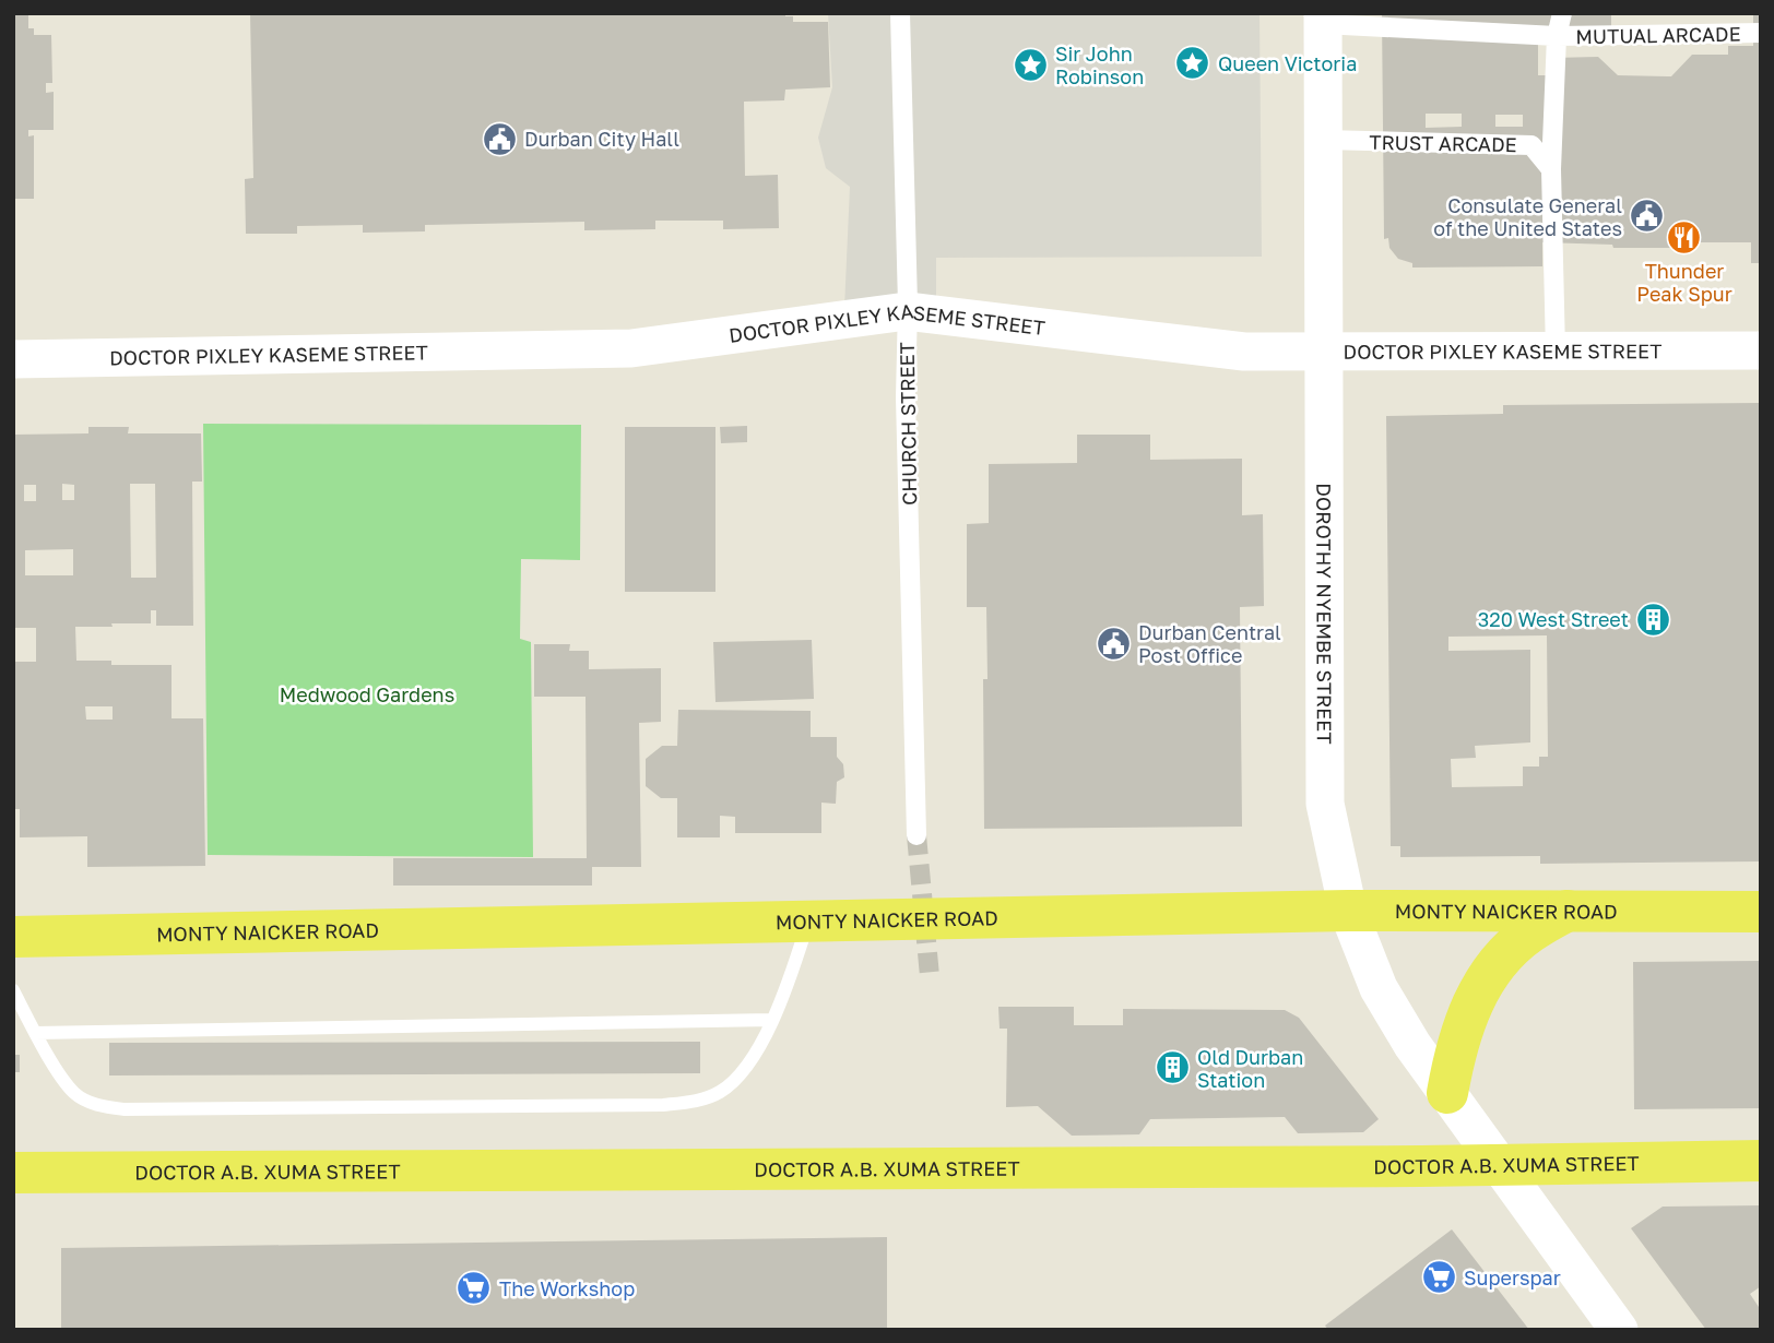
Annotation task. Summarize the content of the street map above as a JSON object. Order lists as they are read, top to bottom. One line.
{"streets":{"main road":["DOCTOR PIXLEY KASEME STREET","DOROTHY NYEMBE STREET","MONTY NAICKER ROAD","DOCTOR A.B. XUMA STREET"],"street":["MUTUAL ARCADE","TRUST ARCADE","CHURCH STREET"]},"crossings":[["MUTUAL ARCADE","TRUST ARCADE"],["MUTUAL ARCADE","DOROTHY NYEMBE STREET"],["TRUST ARCADE","DOROTHY NYEMBE STREET"],["DOCTOR PIXLEY KASEME STREET","CHURCH STREET"],["DOCTOR PIXLEY KASEME STREET","DOROTHY NYEMBE STREET"],["DOROTHY NYEMBE STREET","MONTY NAICKER ROAD"],["DOROTHY NYEMBE STREET","DOCTOR A.B. XUMA STREET"]],"parks":["Medwood Gardens"],"places":{"place":["Queen Victoria","Sir John Robinson"],"public building":["Durban City Hall","Consulate General of the United States","Durban Central Post Office"],"restaurant":["Thunder Peak Spur"],"building":["320 West Street","Old Durban Station"],"supermarket":["Superspar","The Workshop"]}}
